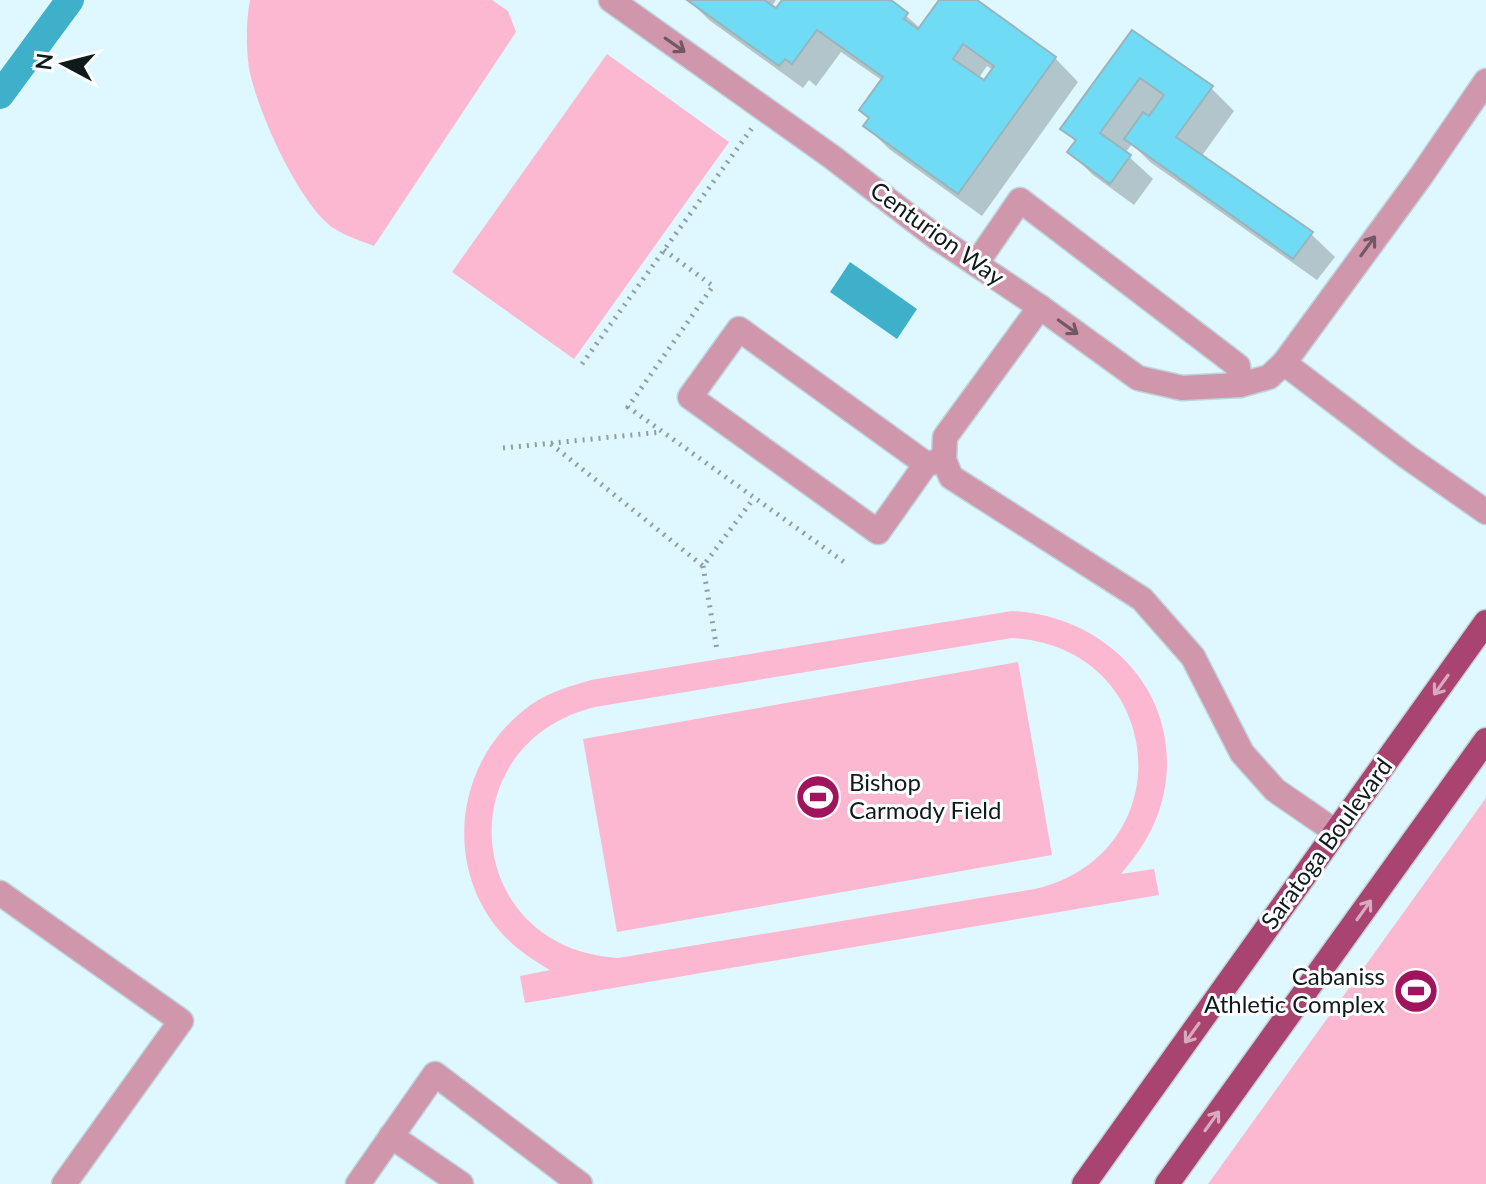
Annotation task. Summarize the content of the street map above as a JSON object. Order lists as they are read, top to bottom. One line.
{"streets":{"main road":["Saratoga Boulevard"],"lane":["Centurion Way"]},"places":{"sports":["Bishop Carmody Field","Cabaniss Athletic Complex"]},"north":"left"}
